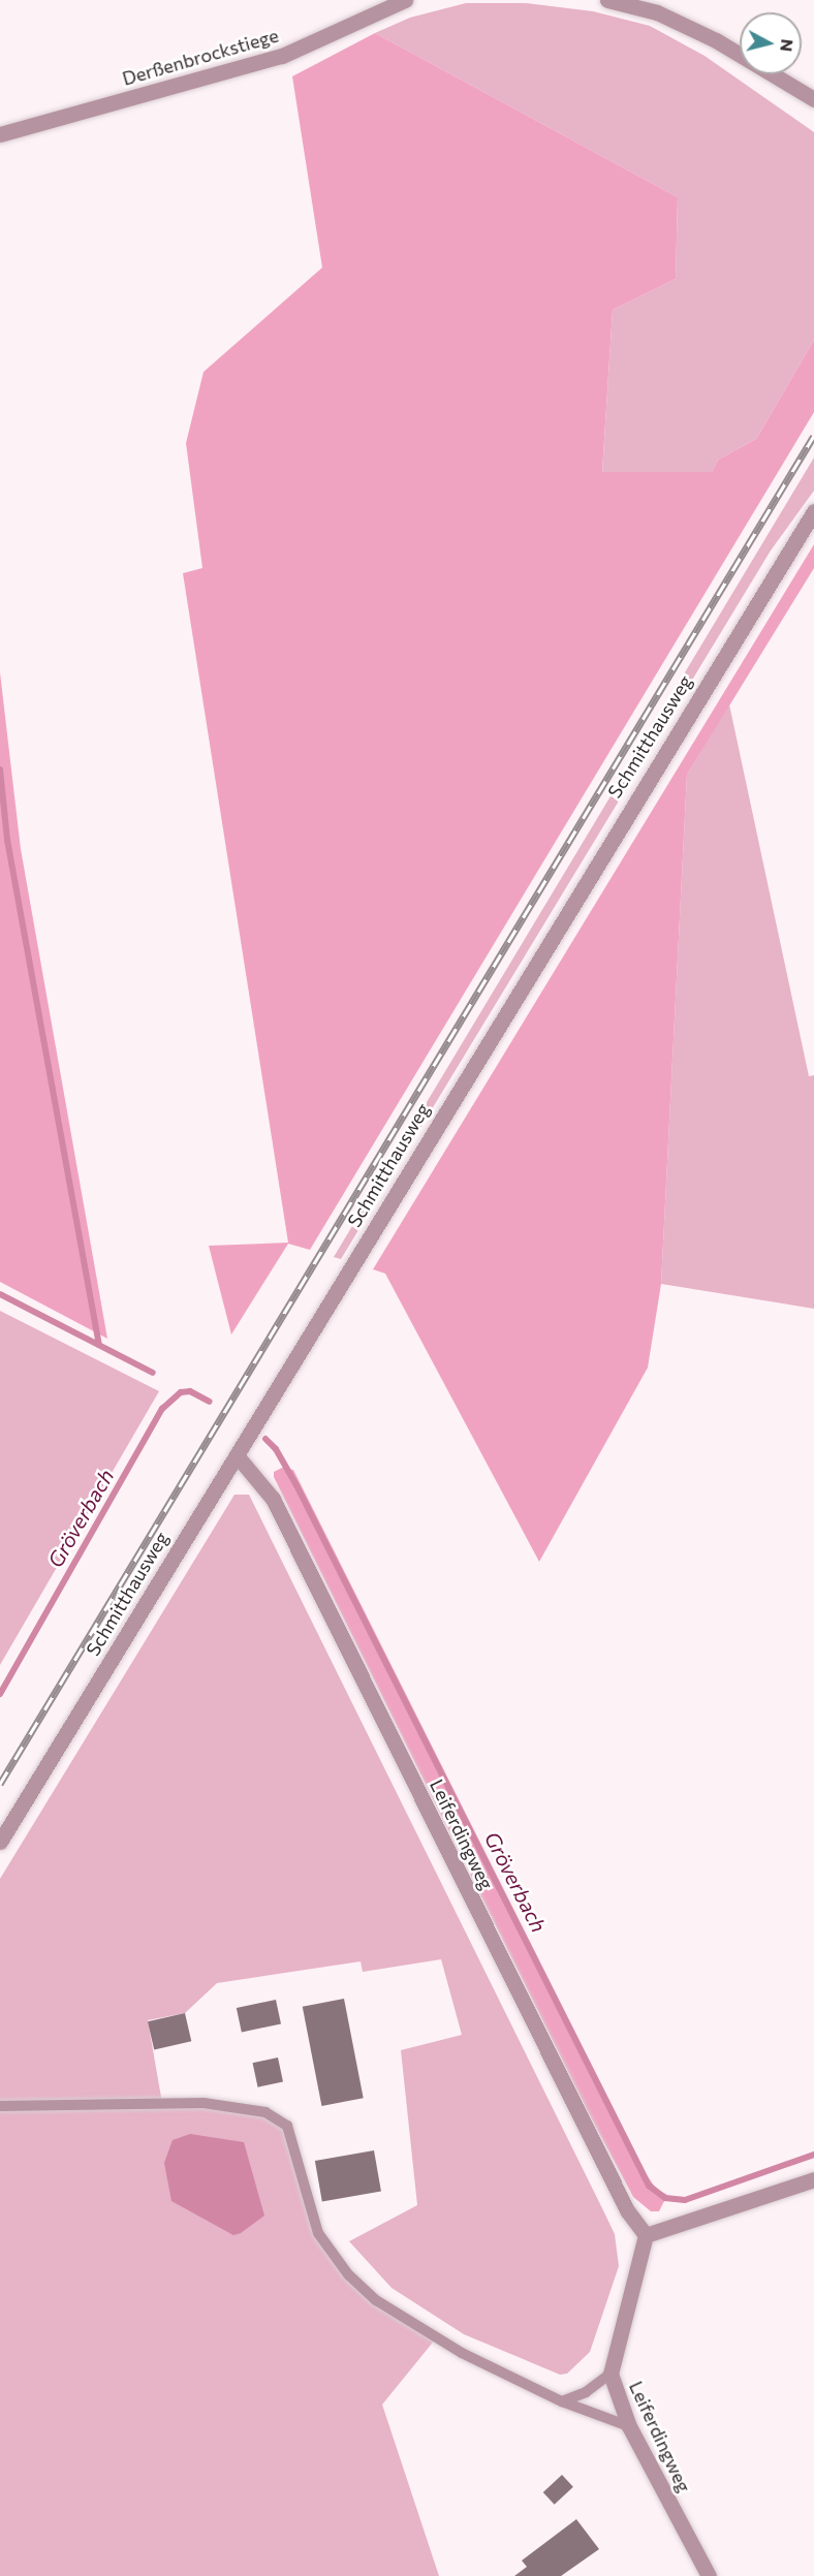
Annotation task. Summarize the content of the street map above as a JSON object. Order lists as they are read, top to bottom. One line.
{"streets":{"street":["Derßenbrockstiege","Schmitthausweg","Leiferdingweg"]},"crossings":[["Schmitthausweg","Leiferdingweg"]],"water":["Gröverbach"],"north":"right"}
